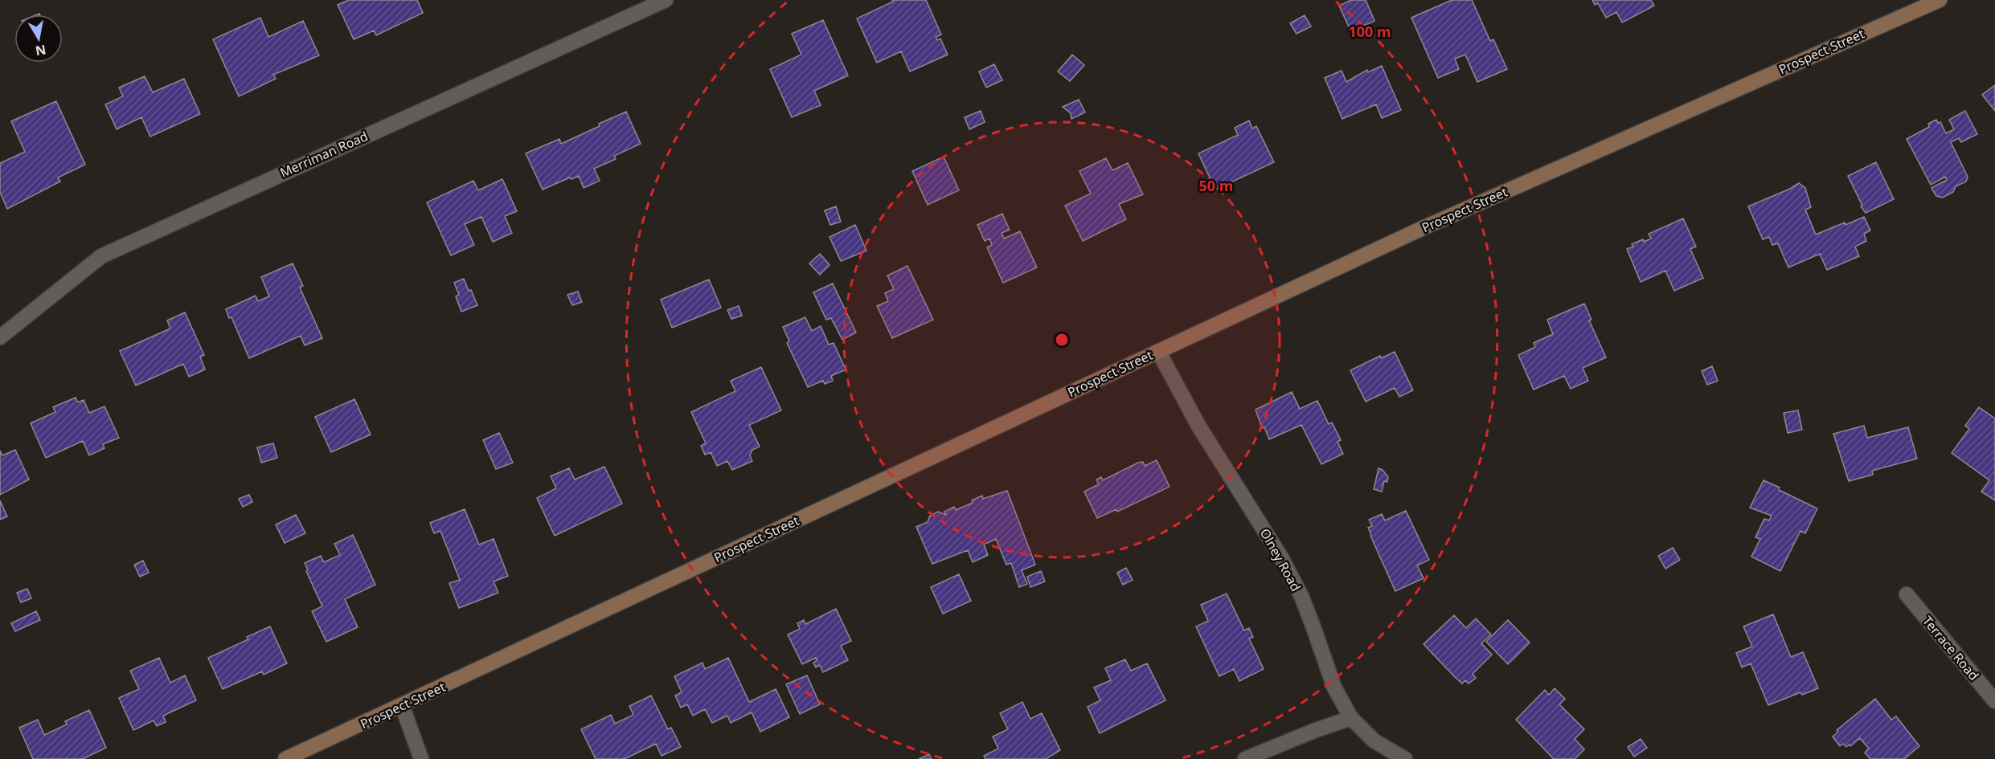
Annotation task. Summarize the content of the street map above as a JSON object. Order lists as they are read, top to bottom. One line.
{"streets":{"main road":["Prospect Street"],"street":["Merriman Road","Olney Road","Terrace Road"]},"crossings":[["Prospect Street","Olney Road"]],"north":"bottom","rings":["100 m","50 m"]}
